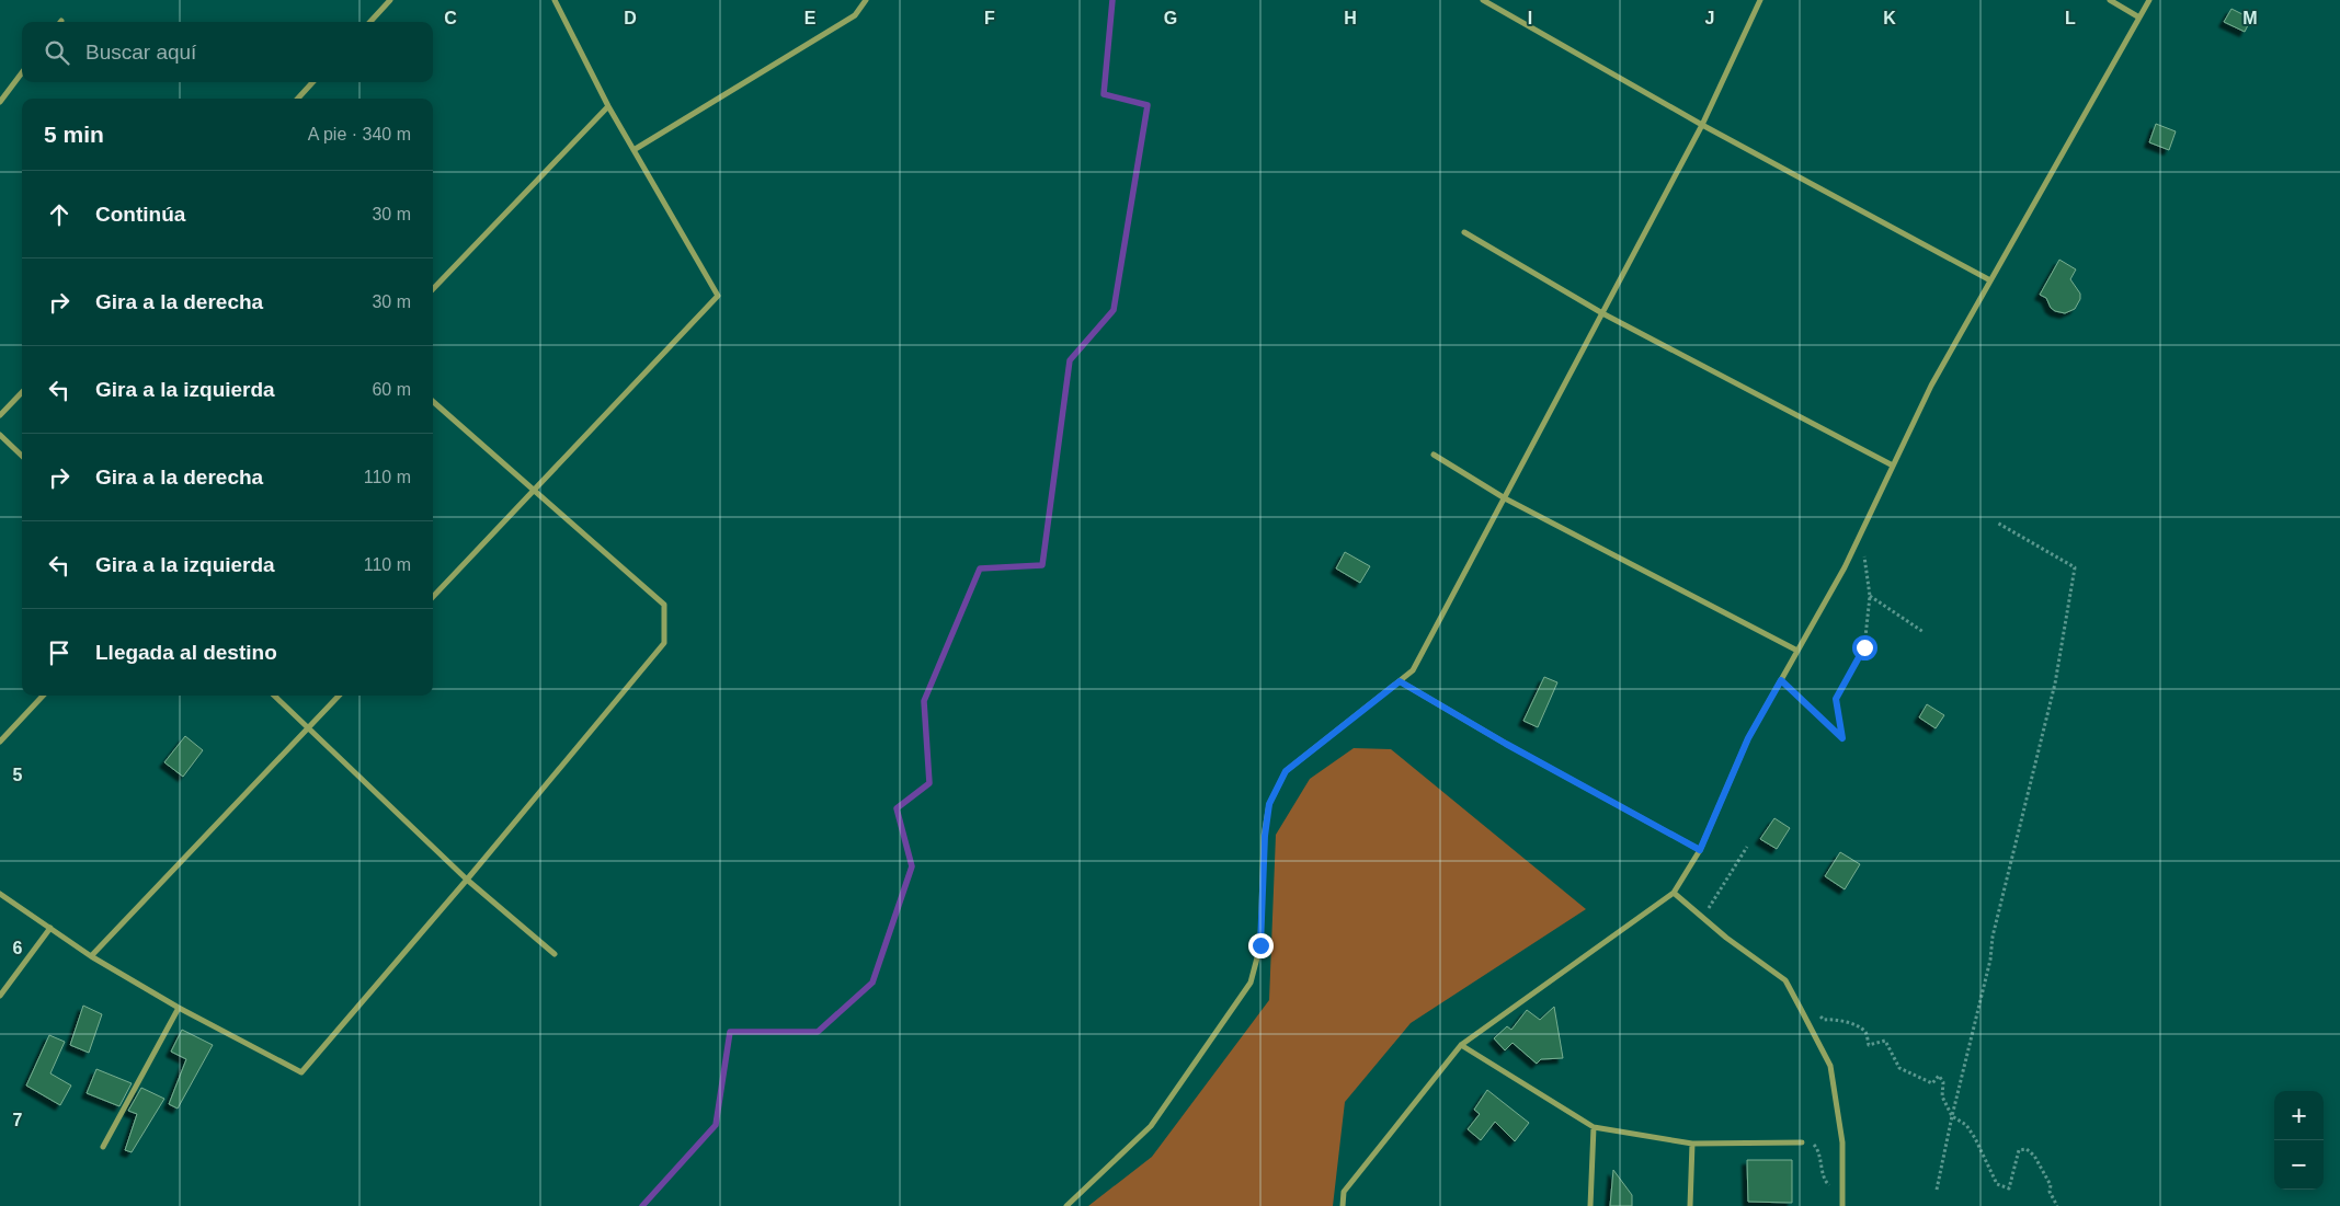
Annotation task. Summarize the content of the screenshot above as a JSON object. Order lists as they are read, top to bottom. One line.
{"page":{"search":"Buscar aquí","heading":["5 min","A pie · 340 m"],"list":[["Continúa","30 m"],["Gira a la derecha","30 m"],["Gira a la izquierda","60 m"],["Gira a la derecha","110 m"],["Gira a la izquierda","110 m"],"Llegada al destino"],"map_buttons":["+","−"]},"grid":{"columns":["C","D","E","F","G","H","I","J","K","L","M"],"rows":["5","6","7"]}}
